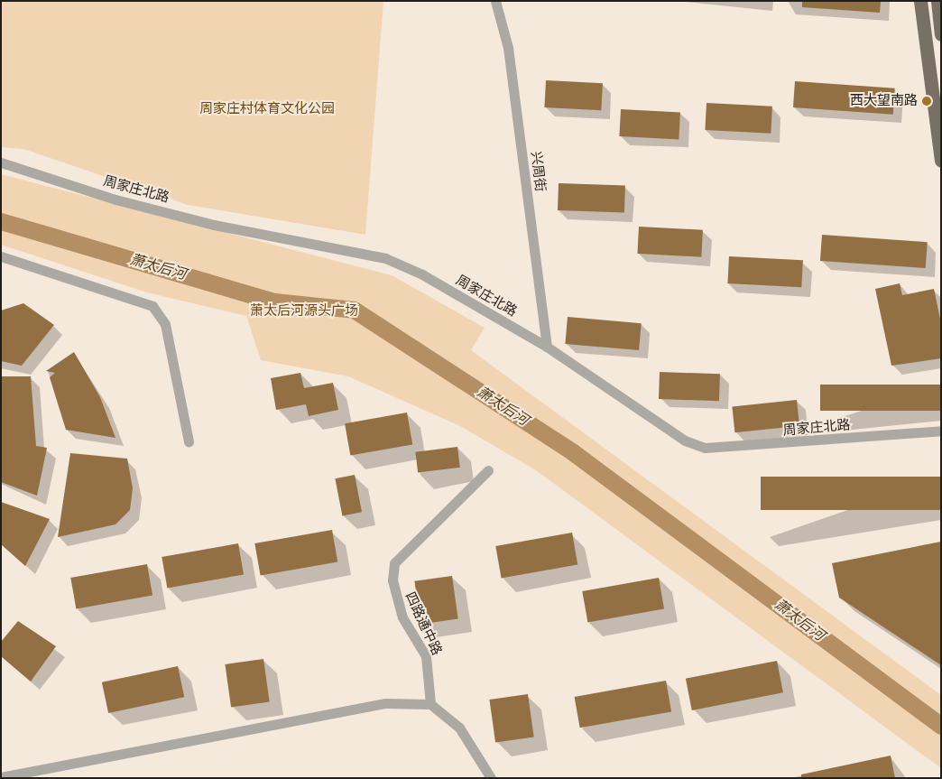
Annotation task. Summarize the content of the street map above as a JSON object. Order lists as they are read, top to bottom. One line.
{"streets":{"street":["兴周街","周家庄北路","四路通中路"]},"crossings":[["兴周街","周家庄北路"]],"water":["萧太后河"],"parks":["周家庄村体育文化公园","萧太后河源头广场"],"places":["西大望南路"]}
